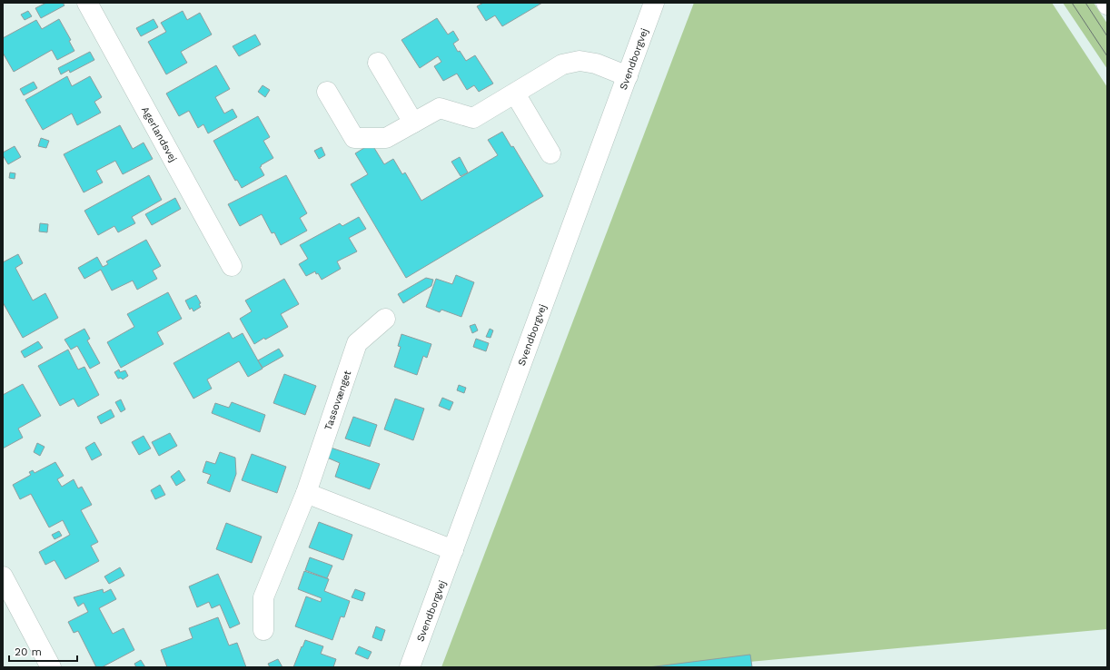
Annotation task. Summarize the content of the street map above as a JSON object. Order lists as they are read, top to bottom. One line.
{"streets":{"street":["Svendborgvej","Agerlandsvej","Tassovænget"]},"scale_bar":"20 m"}
